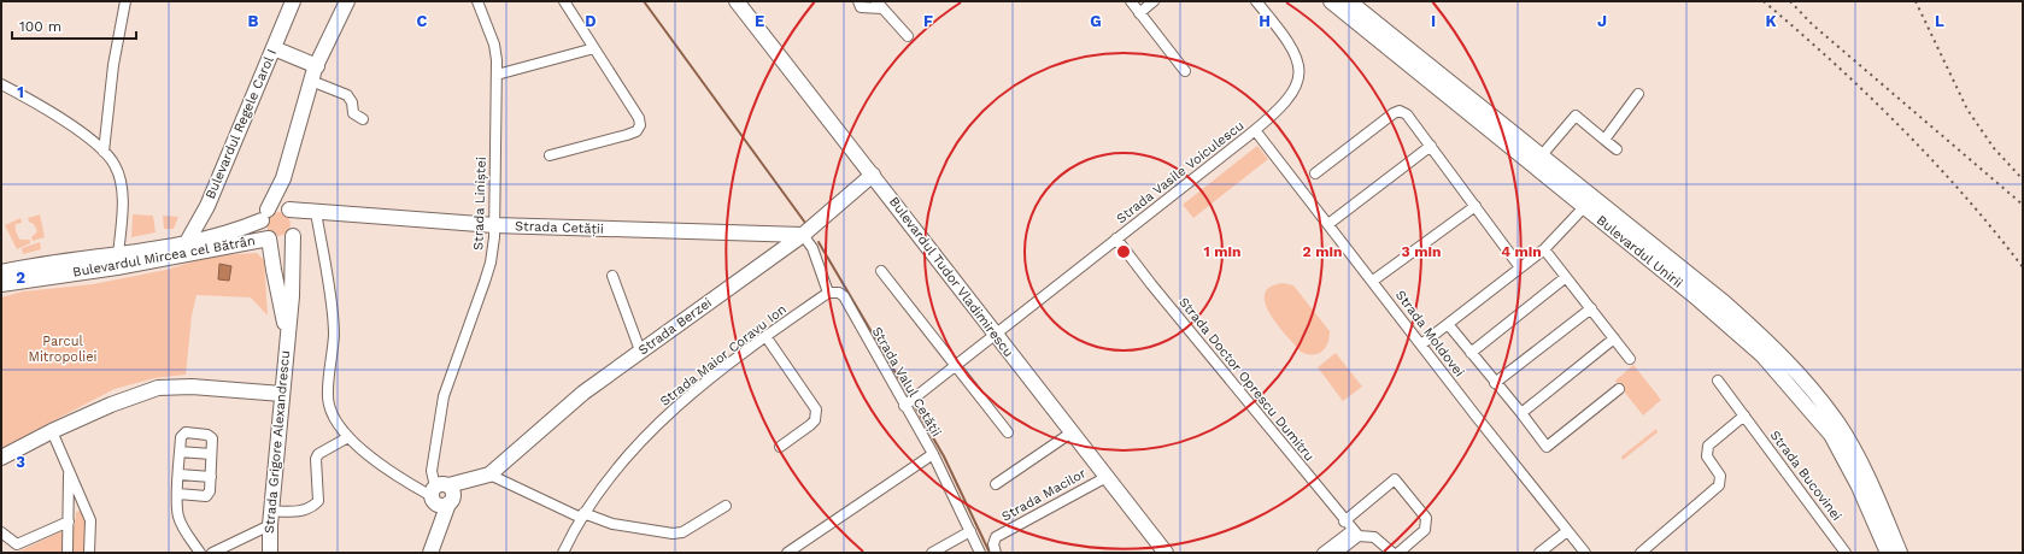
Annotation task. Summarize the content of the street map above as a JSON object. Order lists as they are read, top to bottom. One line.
{"streets":{"main road":["Bulevardul Regele Carol I","Strada Cetății","Bulevardul Unirii","Bulevardul Mircea cel Bătrân","Bulevardul Tudor Vladimirescu","Strada Berzei","Strada Grigore Alexandrescu"],"street":["Strada Vasile Voiculescu","Strada Liniștei","Strada Moldovei","Strada Maior Coravu Ion","Strada Doctor Oprescu Dumitru","Strada Valul Cetății","Strada Bucovinei","Strada Macilor"]},"crossings":[["Bulevardul Regele Carol I","Bulevardul Mircea cel Bătrân"],["Strada Vasile Voiculescu","Bulevardul Tudor Vladimirescu"],["Strada Vasile Voiculescu","Strada Moldovei"],["Strada Vasile Voiculescu","Strada Doctor Oprescu Dumitru"],["Strada Vasile Voiculescu","Strada Valul Cetății"],["Strada Liniștei","Strada Cetății"],["Strada Liniștei","Strada Berzei"],["Strada Cetății","Strada Berzei"],["Bulevardul Mircea cel Bătrân","Strada Grigore Alexandrescu"],["Bulevardul Tudor Vladimirescu","Strada Berzei"],["Bulevardul Tudor Vladimirescu","Strada Macilor"],["Strada Maior Coravu Ion","Strada Valul Cetății"]],"parks":["Parcul Mitropoliei"],"scale_bar":"100 m","grid":{"columns":["B","C","D","E","F","G","H","I","J","K","L"],"rows":["1","2","3"]},"rings":["1 min","2 min","3 min","4 min"]}
